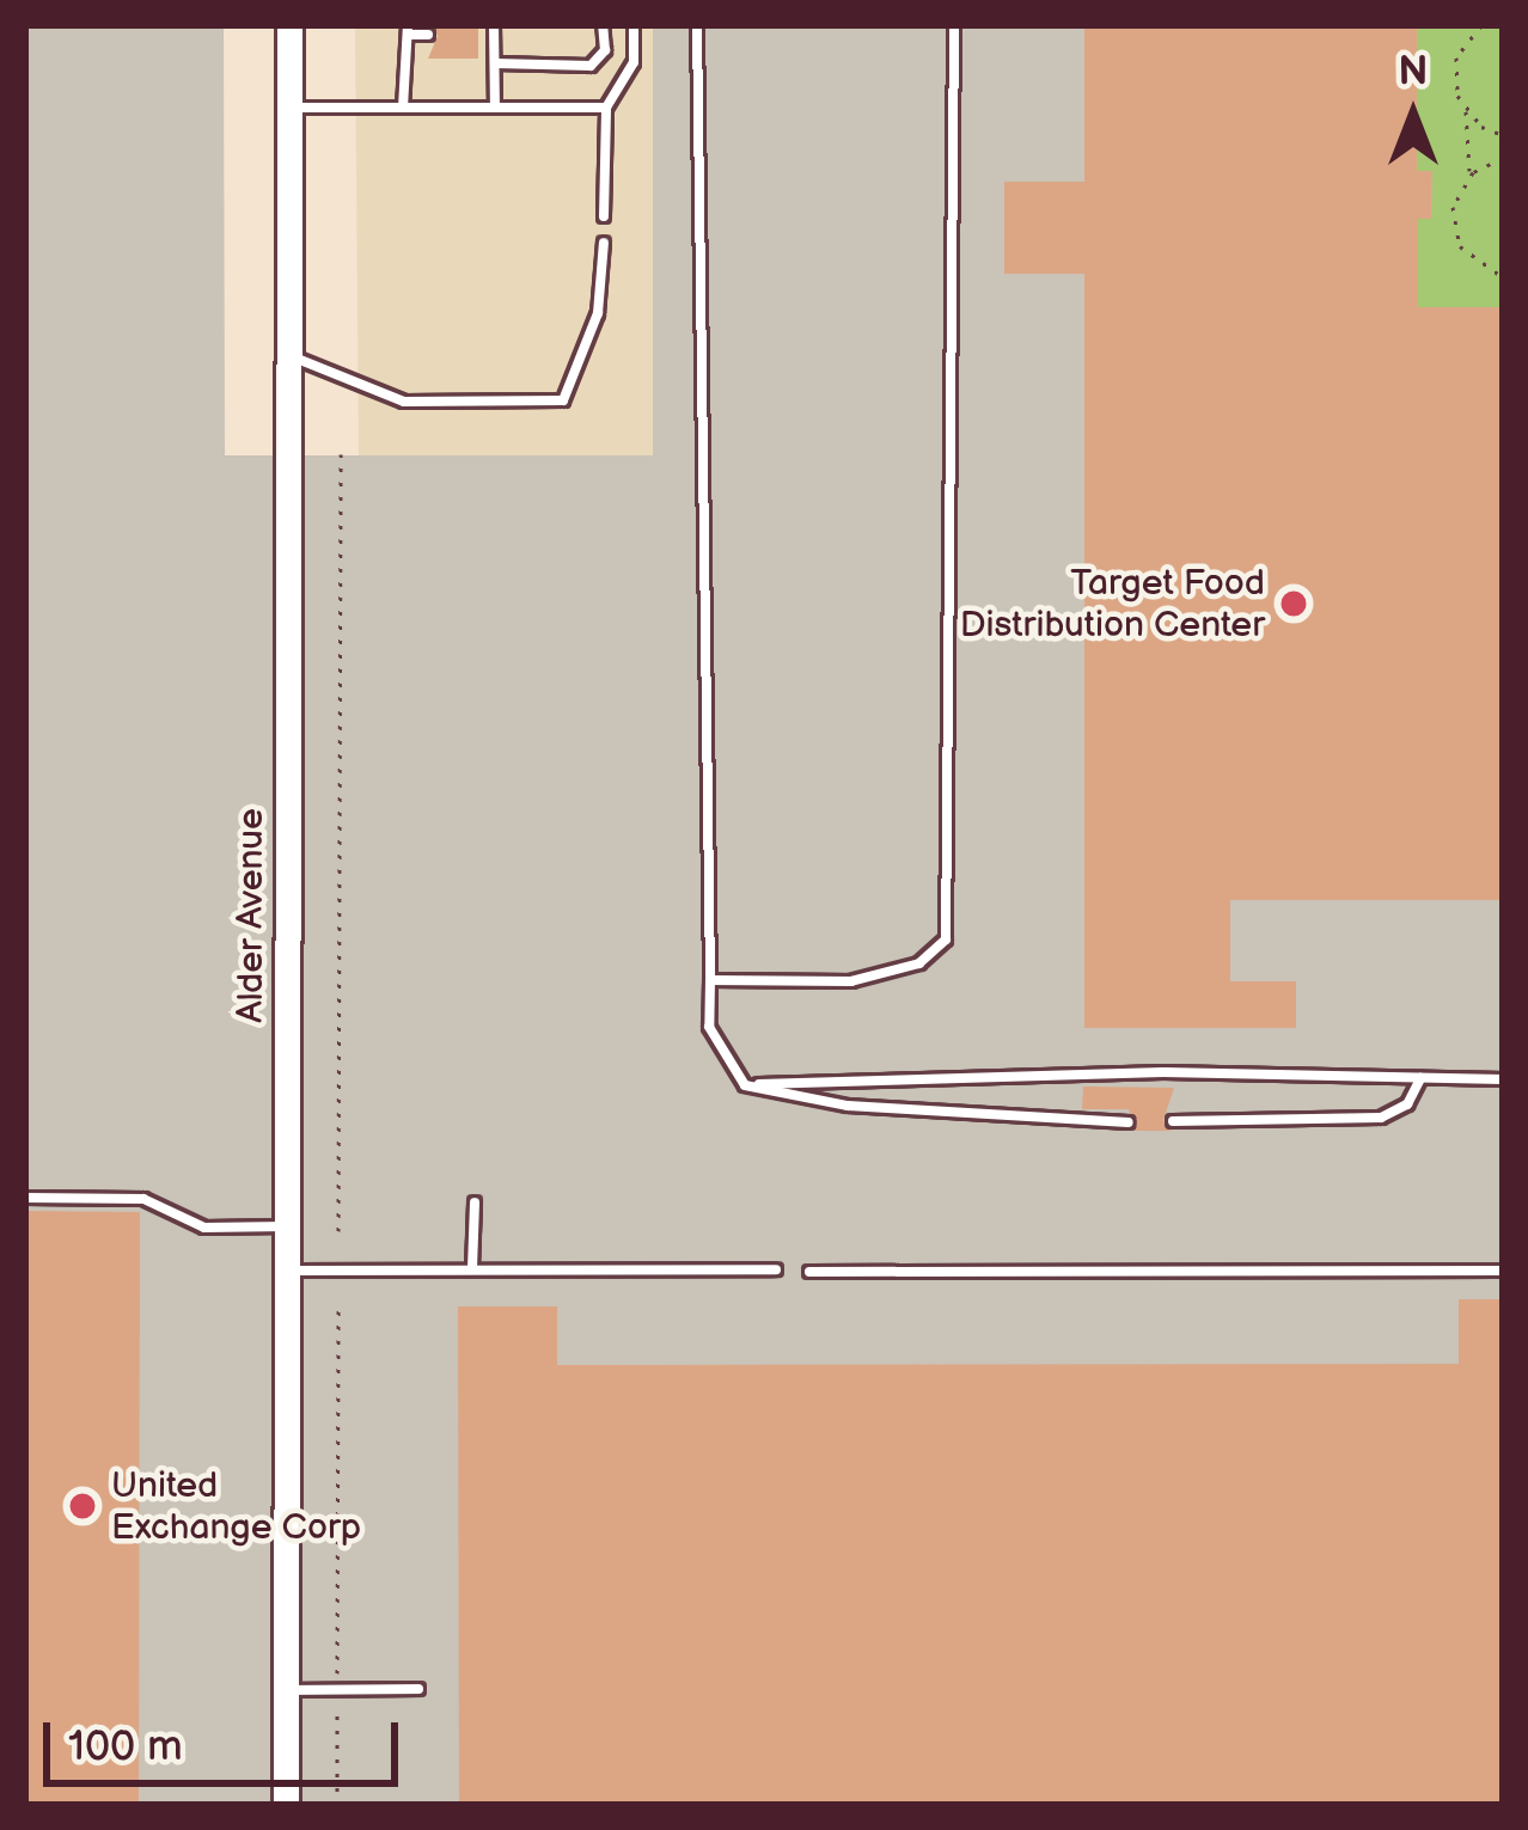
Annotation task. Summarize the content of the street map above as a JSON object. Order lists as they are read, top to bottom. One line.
{"streets":{"main road":["Alder Avenue"]},"places":["Target Food Distribution Center","United Exchange Corp"],"scale_bar":"100 m","north":"top"}
